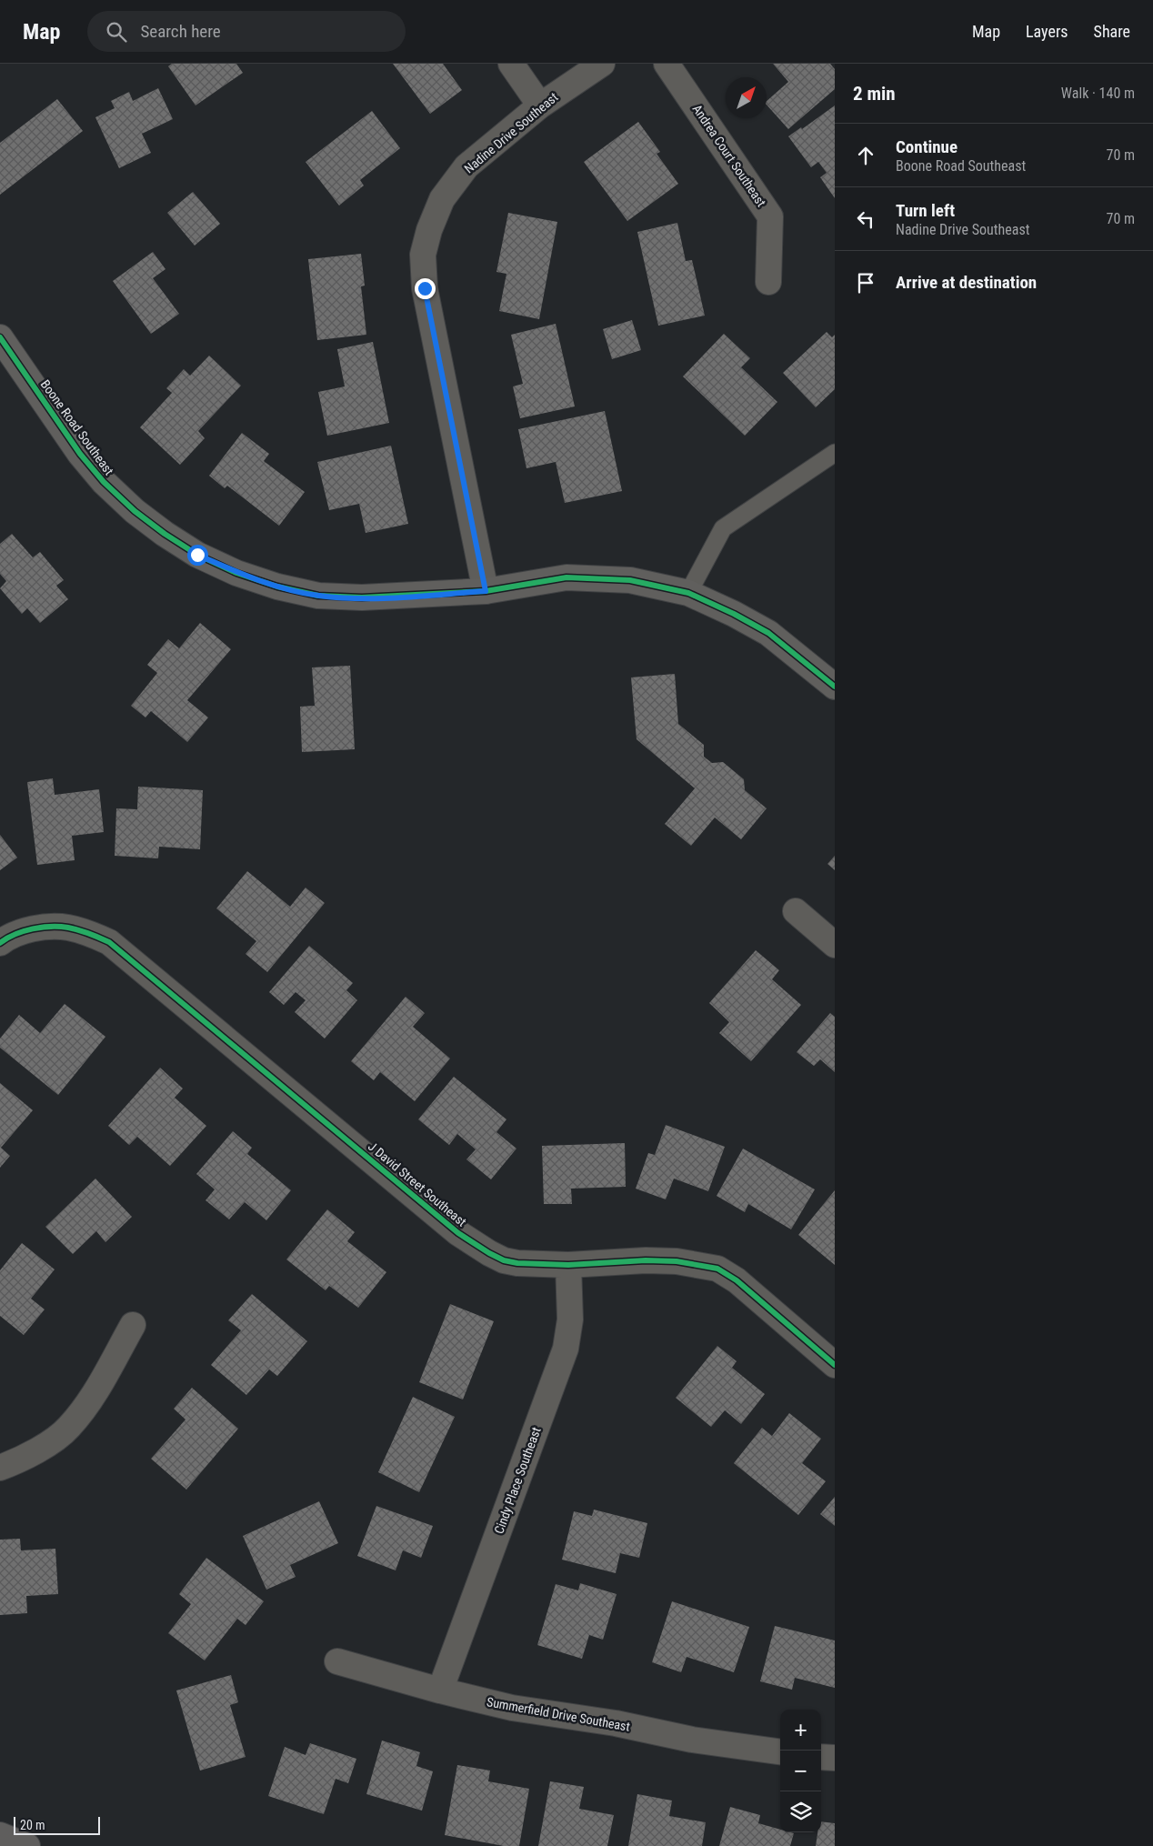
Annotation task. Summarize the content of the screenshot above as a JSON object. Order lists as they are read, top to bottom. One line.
{"streets":{"street":["Nadine Drive Southeast","Andrea Court Southeast","Boone Road Southeast","J David Street Southeast","Cindy Place Southeast","Summerfield Drive Southeast"]},"crossings":[["Nadine Drive Southeast","Boone Road Southeast"],["J David Street Southeast","Cindy Place Southeast"],["Cindy Place Southeast","Summerfield Drive Southeast"]],"scale_bar":"20 m","north":"top right","page":{"header":"Map","search":"Search here","nav":["Map","Layers","Share"],"heading":["2 min","Walk · 140 m"],"list":[["Continue","Boone Road Southeast","70 m"],["Turn left","Nadine Drive Southeast","70 m"],"Arrive at destination"],"map_buttons":["+","−"],"scale":"20 m"}}
